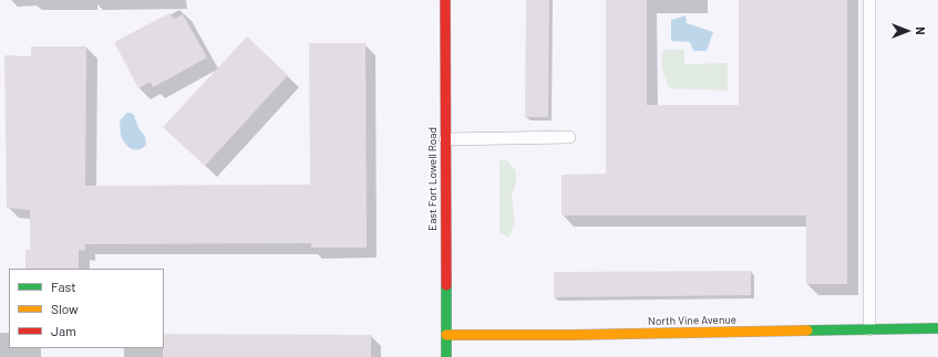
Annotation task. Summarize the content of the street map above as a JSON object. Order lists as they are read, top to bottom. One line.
{"streets":{"street":["East Fort Lowell Road","North Vine Avenue"]},"crossings":[["East Fort Lowell Road","North Vine Avenue"]],"legend":["Fast","Slow","Jam"],"north":"right"}
